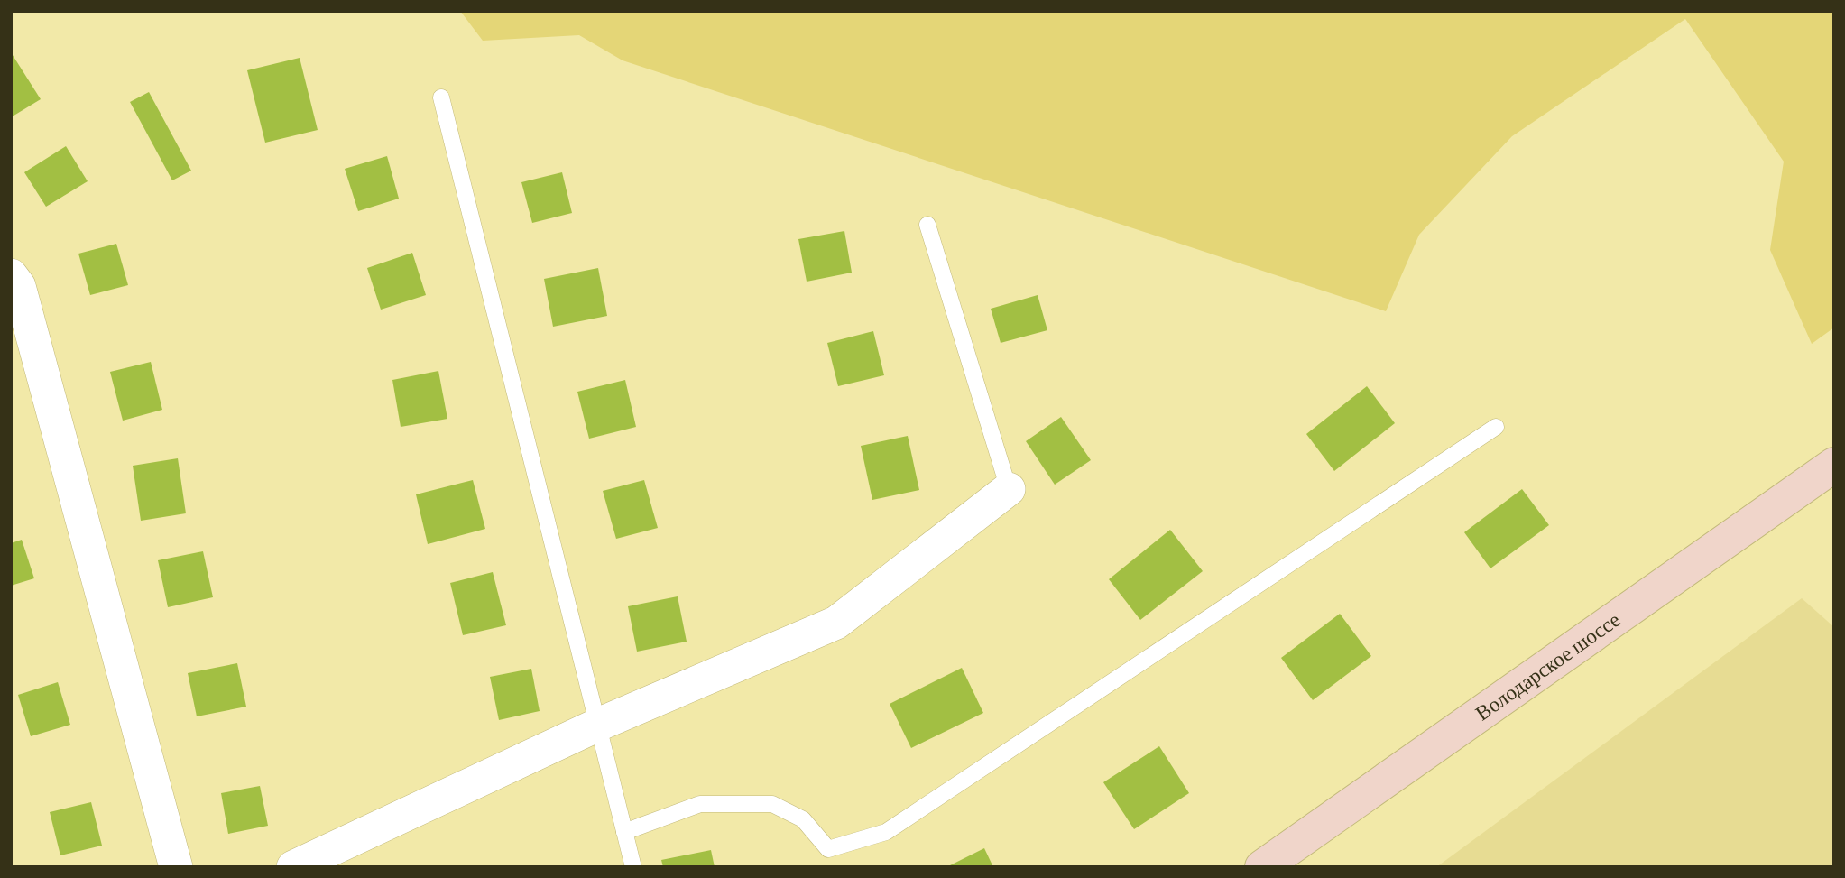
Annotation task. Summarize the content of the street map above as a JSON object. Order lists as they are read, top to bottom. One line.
{"streets":{"main road":["Володарское шоссе"]}}
